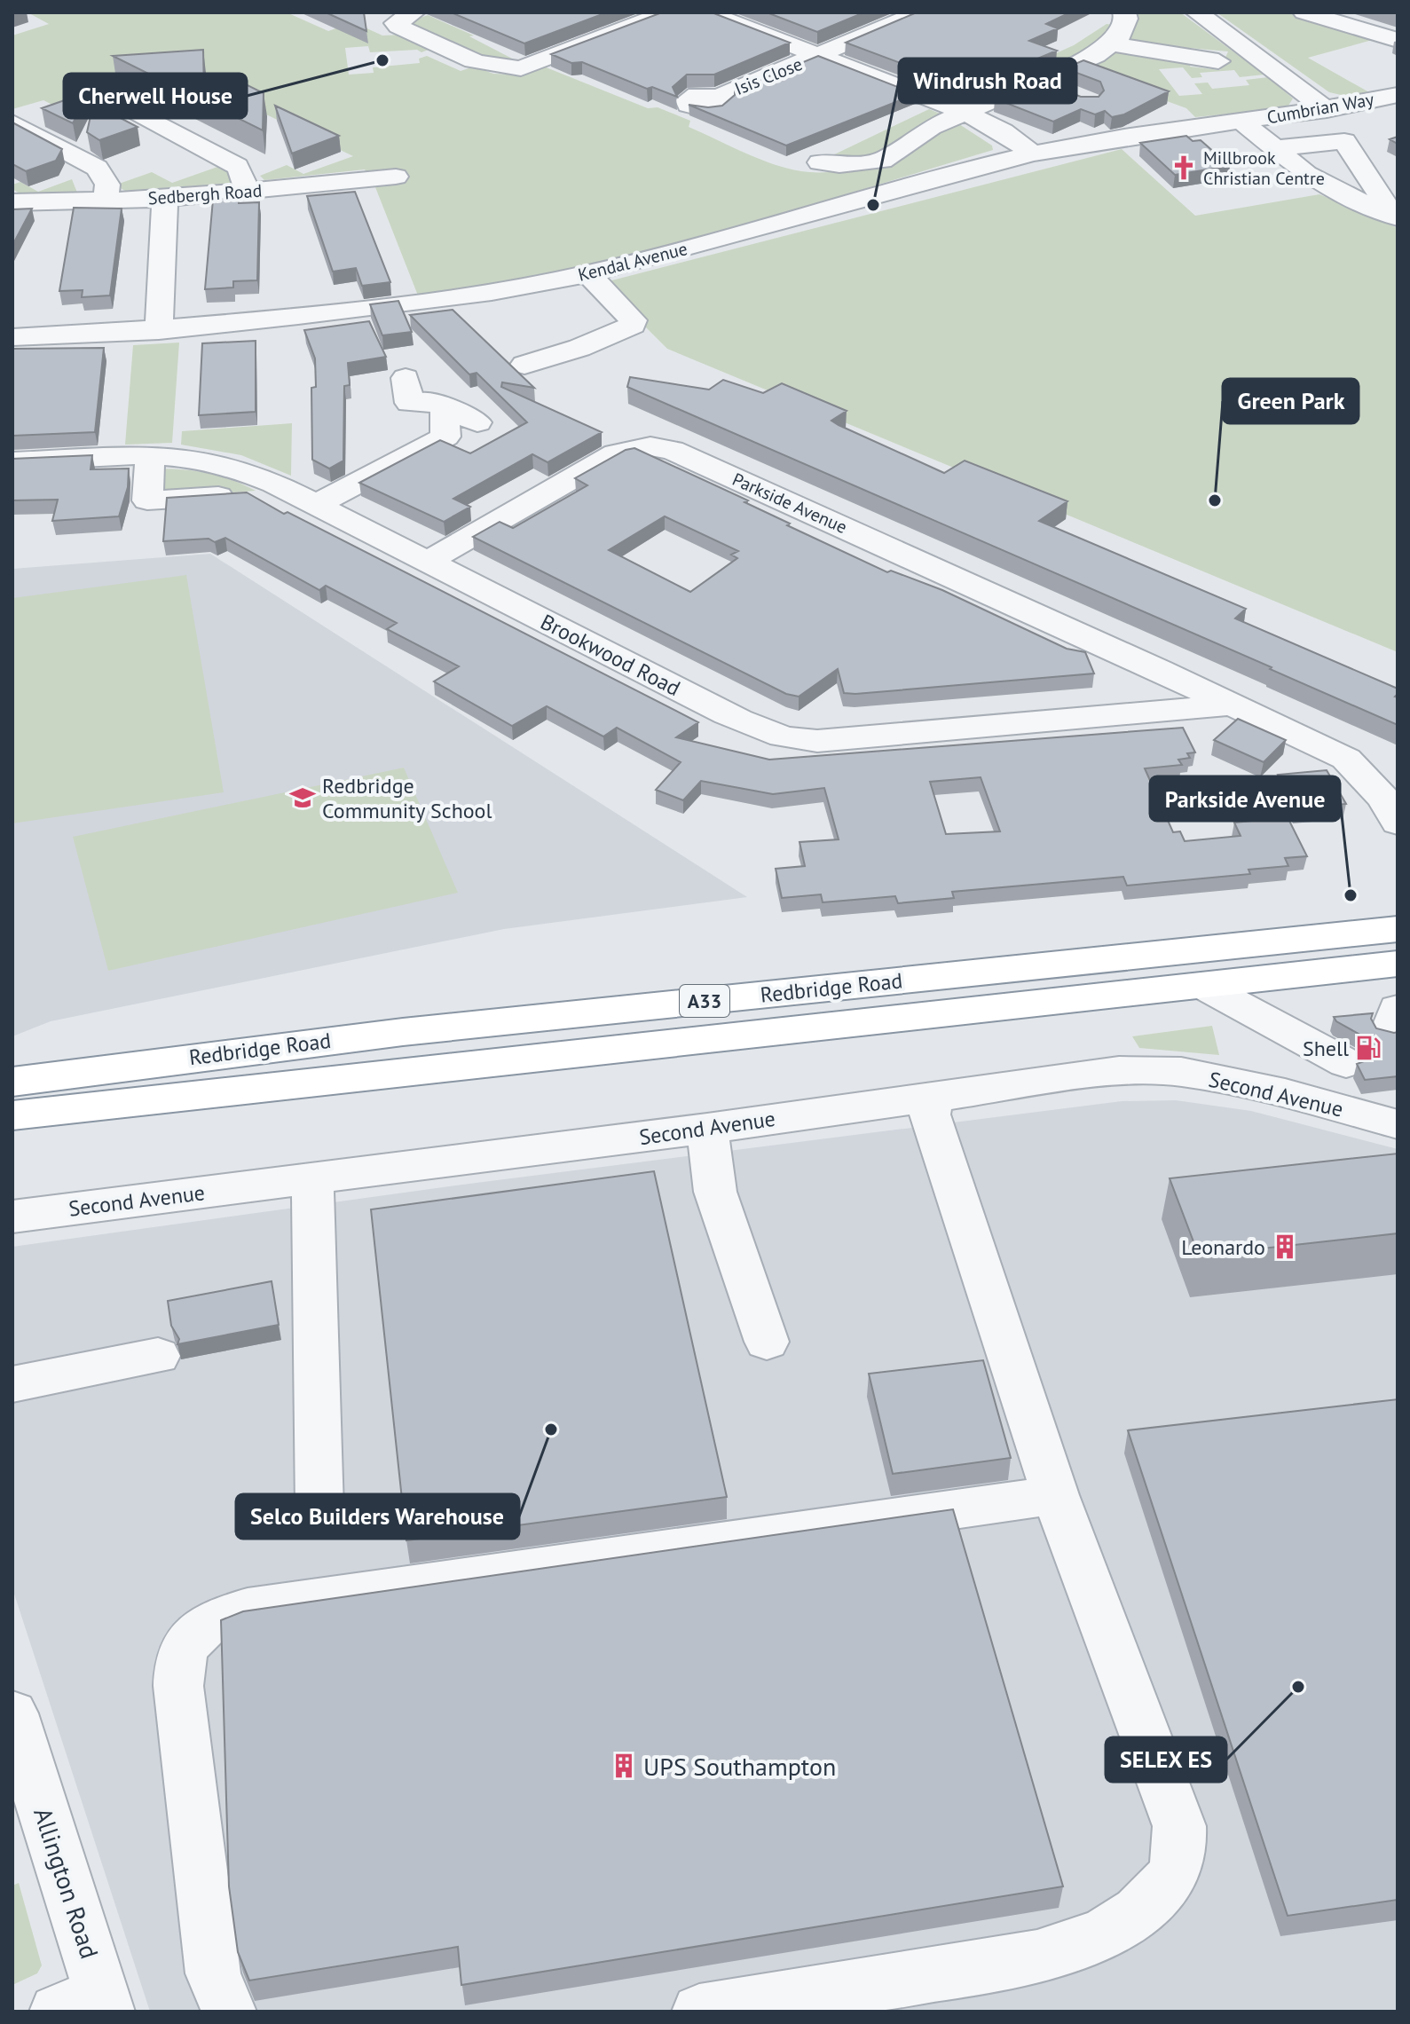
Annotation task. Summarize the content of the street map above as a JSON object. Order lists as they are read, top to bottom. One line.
{"streets":{"highway":["Redbridge Road","A33"],"street":["Isis Close","Cumbrian Way","Sedbergh Road","Kendal Avenue","Parkside Avenue","Brookwood Road","Second Avenue","Allington Road"]},"crossings":[["Cumbrian Way","Kendal Avenue"],["Parkside Avenue","Brookwood Road"]],"places":{"other":["Cherwell House","Windrush Road","Green Park","Parkside Avenue","Selco Builders Warehouse","SELEX ES"],"church":["Millbrook Christian Centre"],"school or university":["Redbridge Community School"],"fuel station":["Shell"],"building":["Leonardo","UPS Southampton"]}}
